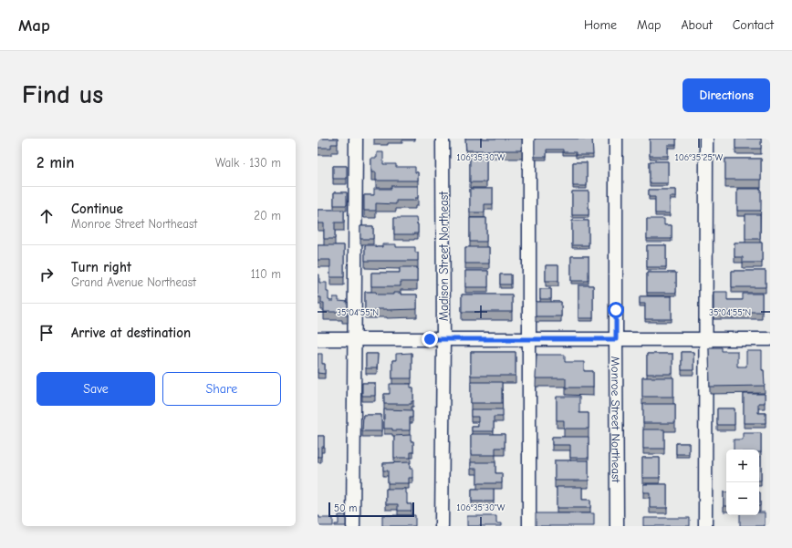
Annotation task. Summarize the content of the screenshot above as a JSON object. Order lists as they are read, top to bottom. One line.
{"streets":{"street":["Madison Street Northeast","Monroe Street Northeast"]},"scale_bar":"50 m","page":{"header":"Map","nav":["Home","Map","About","Contact"],"buttons":["Directions",["Save","Share"]],"title":"Find us","heading":["2 min","Walk · 130 m"],"list":[["Continue","Monroe Street Northeast","20 m"],["Turn right","Grand Avenue Northeast","110 m"],"Arrive at destination"],"map_buttons":["+","−"],"scale":"50 m"},"coordinates":["106°35'30\"W","106°35'25\"W","35°04'55\"N"]}
